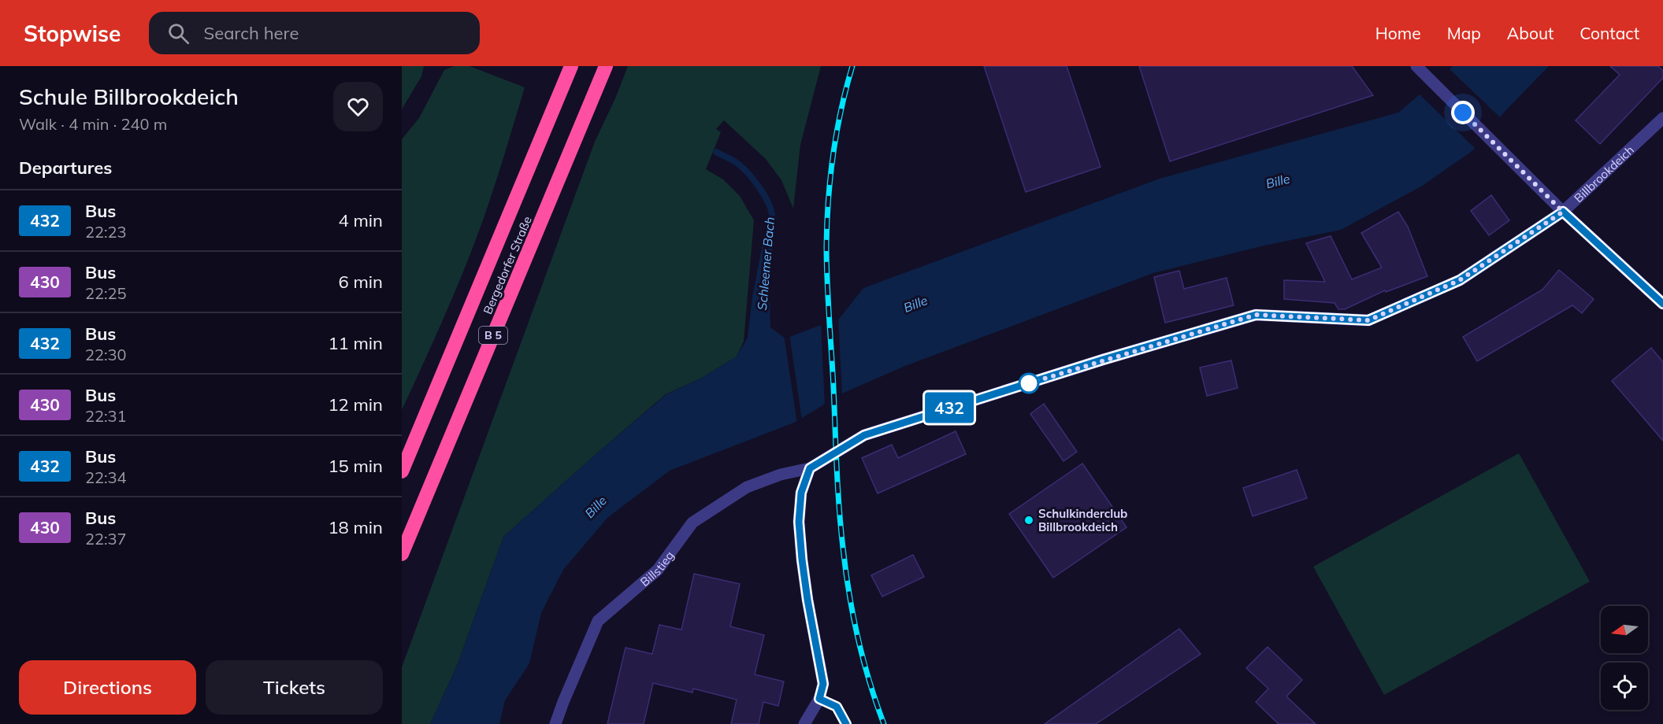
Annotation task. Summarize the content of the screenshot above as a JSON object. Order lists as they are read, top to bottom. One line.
{"streets":{"highway":["Bergedorfer Straße","B 5"],"street":["Billbrookdeich","Billstieg"]},"crossings":[["Billbrookdeich","Billstieg"]],"water":["Bille","Schleemer Bach"],"places":["Schulkinderclub Billbrookdeich"],"lines":["bus line 432"],"north":"left","page":{"header":"Stopwise","search":"Search here","nav":["Home","Map","About","Contact"],"heading":[["Schule Billbrookdeich","Walk · 4 min · 240 m"],"Departures"],"on_map":"432","list":[{"mark":"432","name":"Bus","note":"22:23","value":"4 min"},{"mark":"430","name":"Bus","note":"22:25","value":"6 min"},{"mark":"432","name":"Bus","note":"22:30","value":"11 min"},{"mark":"430","name":"Bus","note":"22:31","value":"12 min"},{"mark":"432","name":"Bus","note":"22:34","value":"15 min"},{"mark":"430","name":"Bus","note":"22:37","value":"18 min"}],"buttons":["Directions","Tickets"]}}
